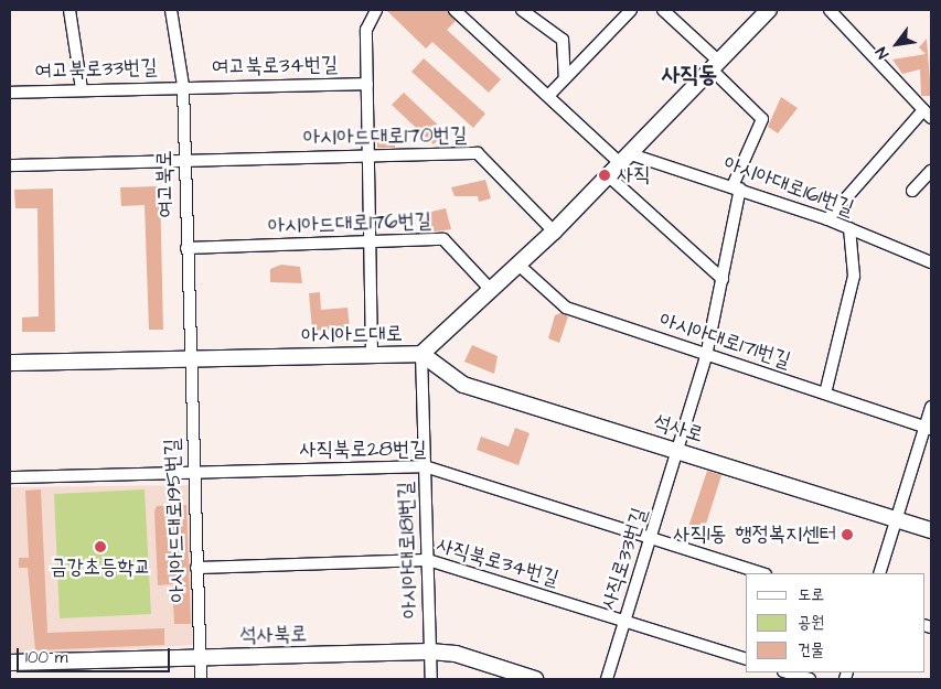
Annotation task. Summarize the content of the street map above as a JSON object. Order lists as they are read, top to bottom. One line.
{"streets":{"main road":["아시아드대로","석사로","석사북로"],"street":["여고북로34번길","여고북로33번길","아시아드대로170번길","여고북로","아시아대로161번길","아시아드대로176번길","아시아대로171번길","사직북로28번길","아시아드대로195번길","아시아대로181번길","사직로33번길","사직북로34번길"]},"crossings":[["여고북로34번길","여고북로33번길"],["여고북로34번길","여고북로"],["여고북로33번길","여고북로"],["아시아드대로170번길","여고북로"],["아시아드대로170번길","아시아드대로"],["여고북로","아시아드대로176번길"],["여고북로","아시아드대로"],["여고북로","아시아드대로195번길"],["아시아대로161번길","아시아드대로"],["아시아대로161번길","사직로33번길"],["아시아드대로176번길","아시아드대로"],["아시아드대로","아시아대로171번길"],["아시아드대로","석사로"],["아시아드대로","아시아드대로195번길"],["아시아드대로","아시아대로181번길"],["아시아드대로","사직로33번길"],["아시아대로171번길","사직로33번길"],["석사로","아시아대로181번길"],["석사로","사직로33번길"],["사직북로28번길","아시아드대로195번길"],["사직북로28번길","아시아대로181번길"],["사직북로28번길","사직로33번길"],["아시아드대로195번길","사직북로34번길"],["아시아드대로195번길","석사북로"],["아시아대로181번길","사직북로34번길"],["아시아대로181번길","석사북로"],["사직로33번길","사직북로34번길"]],"districts":["사직동"],"places":["사직","사직1동 행정복지센터","금강초등학교"],"legend":["도로","공원","건물"],"scale_bar":"100 m","north":"bottom left"}
